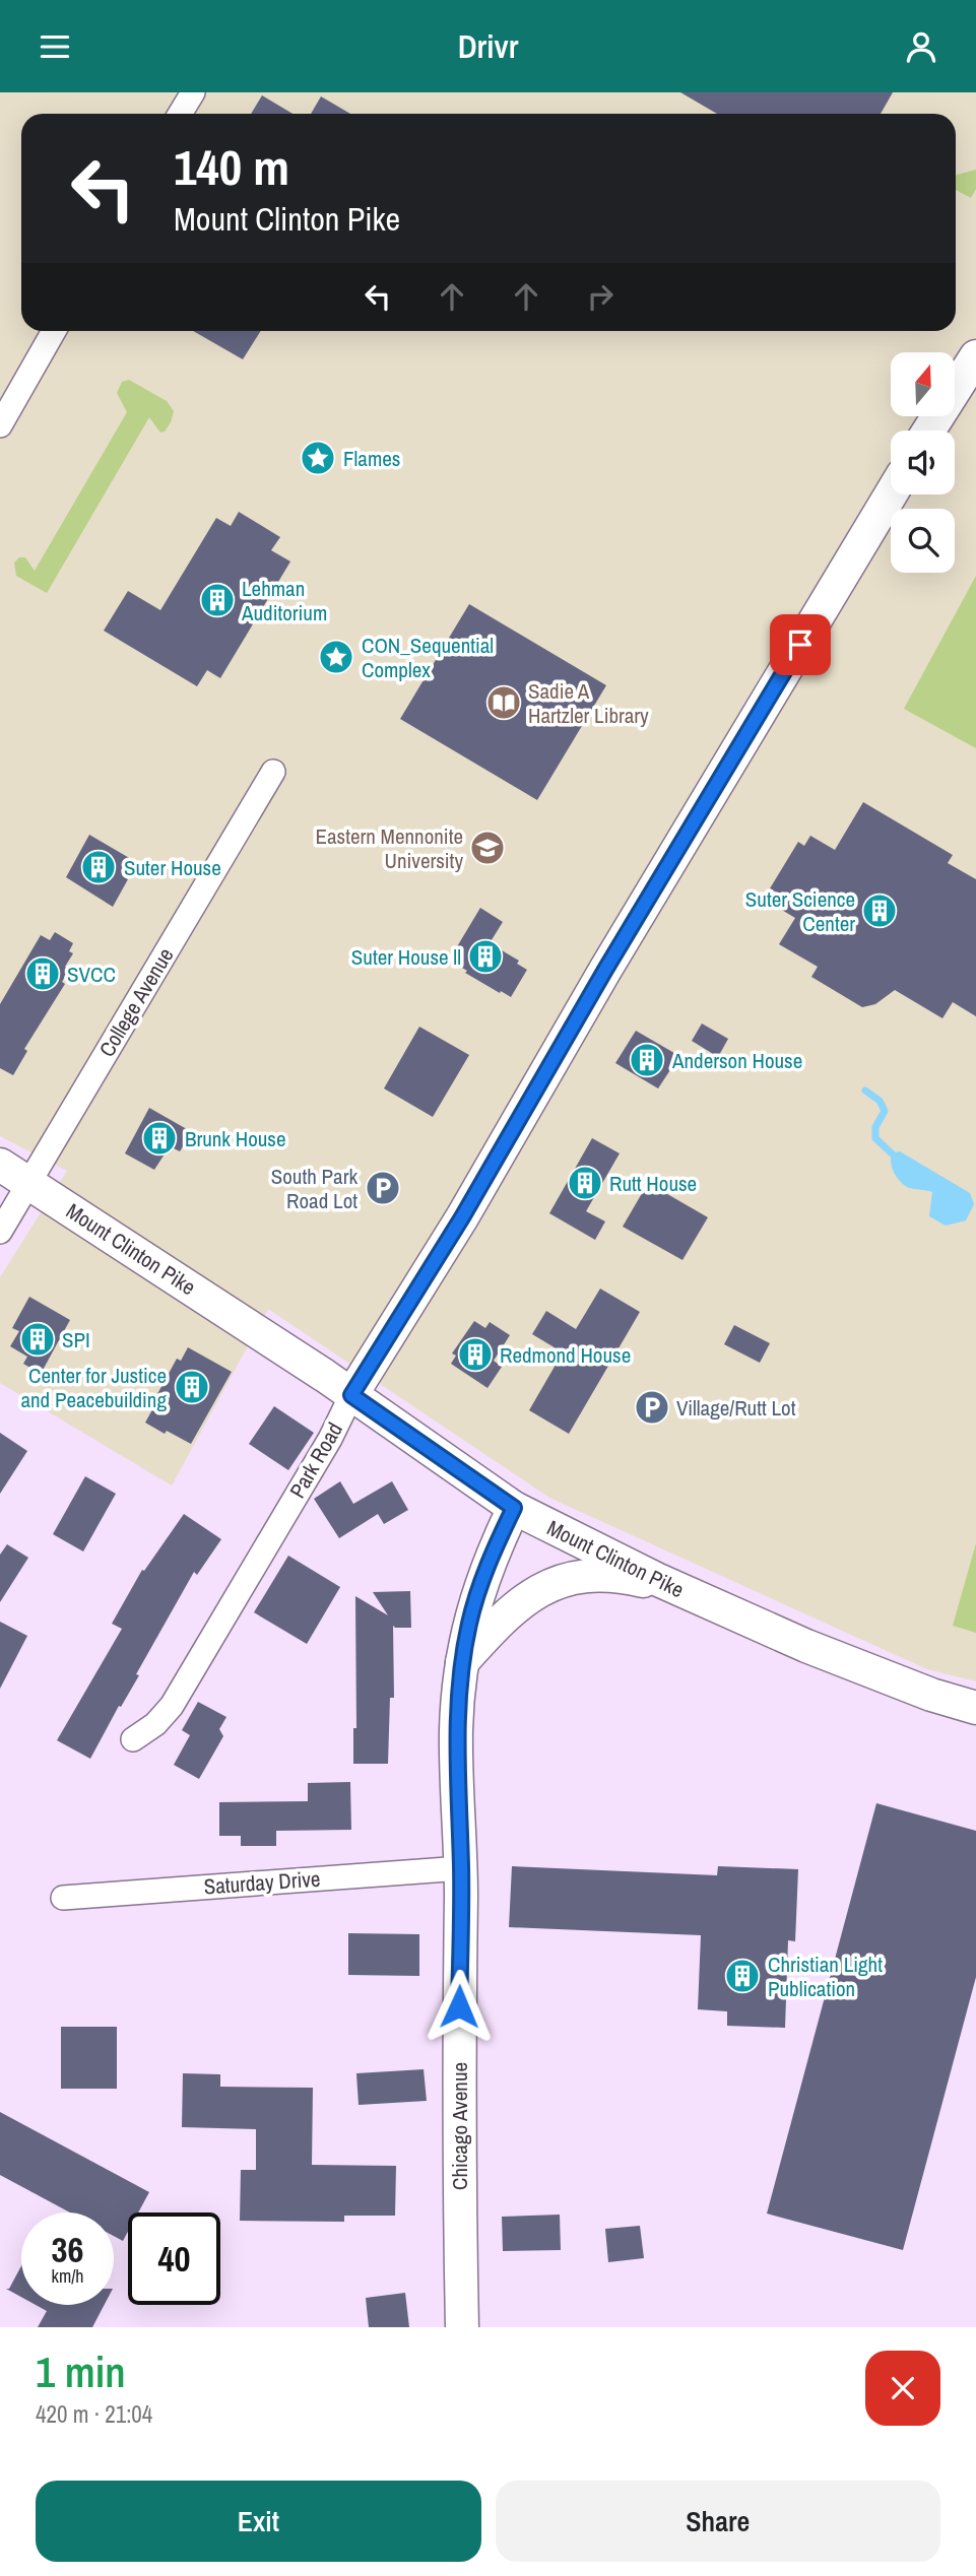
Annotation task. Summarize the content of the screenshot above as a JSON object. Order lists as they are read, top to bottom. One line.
{"streets":{"street":["College Avenue","Mount Clinton Pike","Park Road","Saturday Drive","Chicago Avenue"]},"crossings":[["College Avenue","Mount Clinton Pike"],["Mount Clinton Pike","Park Road"],["Mount Clinton Pike","Chicago Avenue"],["Saturday Drive","Chicago Avenue"]],"places":{"place":["Flames","CON_Sequential Complex"],"building":["Lehman Auditorium","Suter House","Suter Science Center","Suter House ll","SVCC","Anderson House","Brunk House","Rutt House","SPI","Redmond House","Center for Justice and Peacebuilding","Christian Light Publication"],"library":["Sadie A Hartzler Library"],"school or university":["Eastern Mennonite University"],"parking":["South Park Road Lot","Village/Rutt Lot"]},"north":"top","page":{"header":"Drivr","turn":["140 m","Mount Clinton Pike"],"speed":"36 km/h","limit":"40","heading":["1 min","420 m · 21:04"],"buttons":["Exit","Share"]}}
